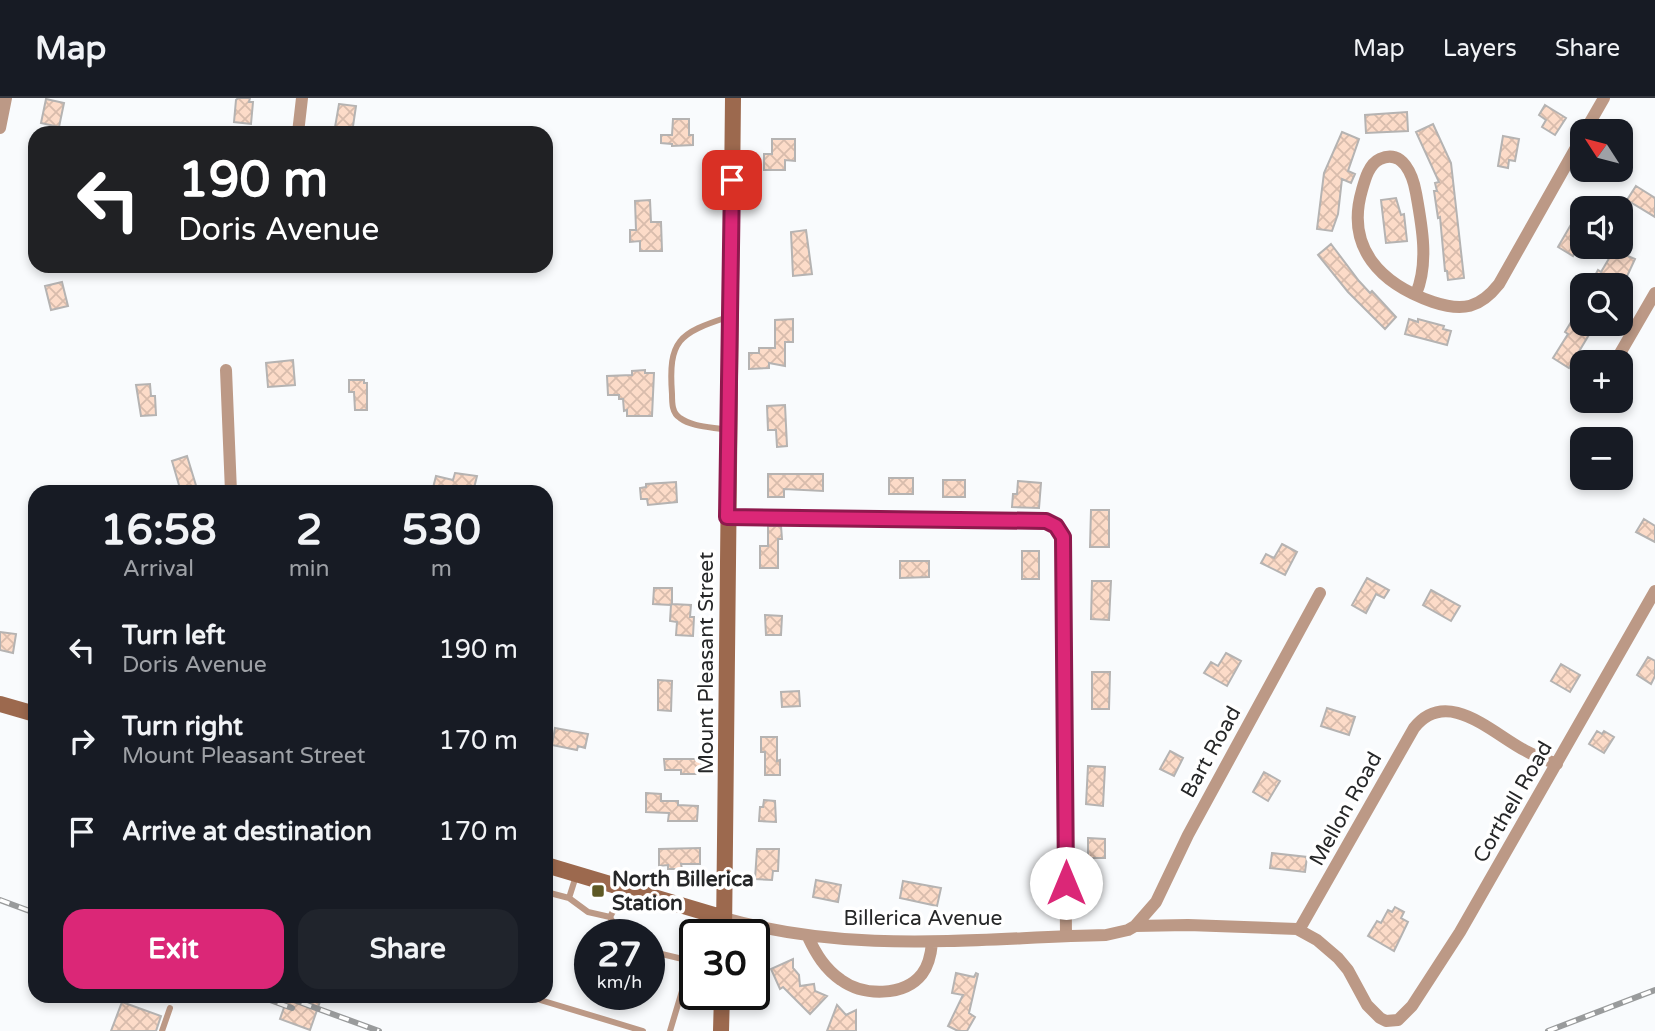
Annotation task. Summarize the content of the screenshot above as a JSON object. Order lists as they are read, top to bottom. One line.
{"streets":{"main road":["Mount Pleasant Street","Billerica Avenue"],"street":["Bart Road","Corthell Road","Mellon Road"]},"crossings":[["Bart Road","Billerica Avenue"],["Corthell Road","Mellon Road"],["Corthell Road","Billerica Avenue"],["Mellon Road","Billerica Avenue"]],"places":{"transit":["North Billerica Station"]},"north":"top left","page":{"header":"Map","nav":["Map","Layers","Share"],"map_buttons":["+","−"],"turn":["190 m","Doris Avenue"],"eta":["16:58","Arrival","2","min","530","m"],"list":[{"name":"Turn left","note":"Doris Avenue","value":"190 m"},{"name":"Turn right","note":"Mount Pleasant Street","value":"170 m"},{"name":"Arrive at destination","value":"170 m"}],"buttons":["Exit","Share"],"speed":"27 km/h","limit":"30"}}
